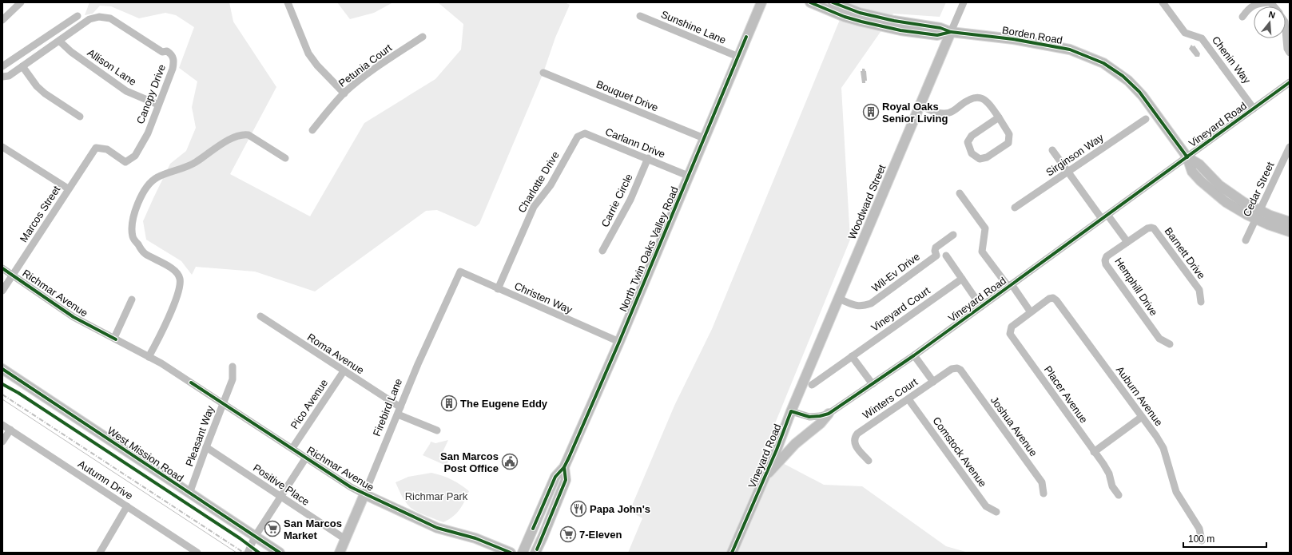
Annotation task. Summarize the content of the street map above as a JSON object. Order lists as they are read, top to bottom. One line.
{"streets":{"main road":["Borden Road","Vineyard Road","Woodward Street","North Twin Oaks Valley Road","Richmar Avenue","Firebird Lane","West Mission Road"],"street":["Sunshine Lane","Chenin Way","Petunia Court","Allison Lane","Canopy Drive","Bouquet Drive","Carlann Drive","Sirginson Way","Charlotte Drive","Cedar Street","Carrie Circle","Marcos Street","Barnett Drive","Wil-Ev Drive","Hemphill Drive","Christen Way","Vineyard Court","Roma Avenue","Placer Avenue","Auburn Avenue","Winters Court","Pico Avenue","Joshua Avenue","Pleasant Way","Comstock Avenue","Autumn Drive","Positive Place"]},"crossings":[["Sunshine Lane","North Twin Oaks Valley Road"],["Borden Road","Vineyard Road"],["Borden Road","Cedar Street"],["Borden Road","Woodward Street"],["Chenin Way","Vineyard Road"],["Allison Lane","Canopy Drive"],["Canopy Drive","Marcos Street"],["Bouquet Drive","North Twin Oaks Valley Road"],["Vineyard Road","Woodward Street"],["Carlann Drive","Charlotte Drive"],["Carlann Drive","Carrie Circle"],["Carlann Drive","North Twin Oaks Valley Road"],["Charlotte Drive","Christen Way"],["Woodward Street","Wil-Ev Drive"],["Marcos Street","Richmar Avenue"],["North Twin Oaks Valley Road","Christen Way"],["Barnett Drive","Hemphill Drive"],["Richmar Avenue","Pico Avenue"],["Richmar Avenue","Firebird Lane"],["Richmar Avenue","Pleasant Way"],["Christen Way","Firebird Lane"],["Roma Avenue","Pico Avenue"],["Roma Avenue","Firebird Lane"],["Placer Avenue","Auburn Avenue"],["Winters Court","Joshua Avenue"],["Winters Court","Comstock Avenue"],["Firebird Lane","Positive Place"],["Pleasant Way","West Mission Road"],["Pleasant Way","Positive Place"]],"parks":["Richmar Park"],"places":{"building":["Royal Oaks Senior Living","The Eugene Eddy"],"public building":["San Marcos Post Office"],"restaurant":["Papa John's"],"supermarket":["San Marcos Market","7-Eleven"]},"scale_bar":"100 m","north":"top"}
